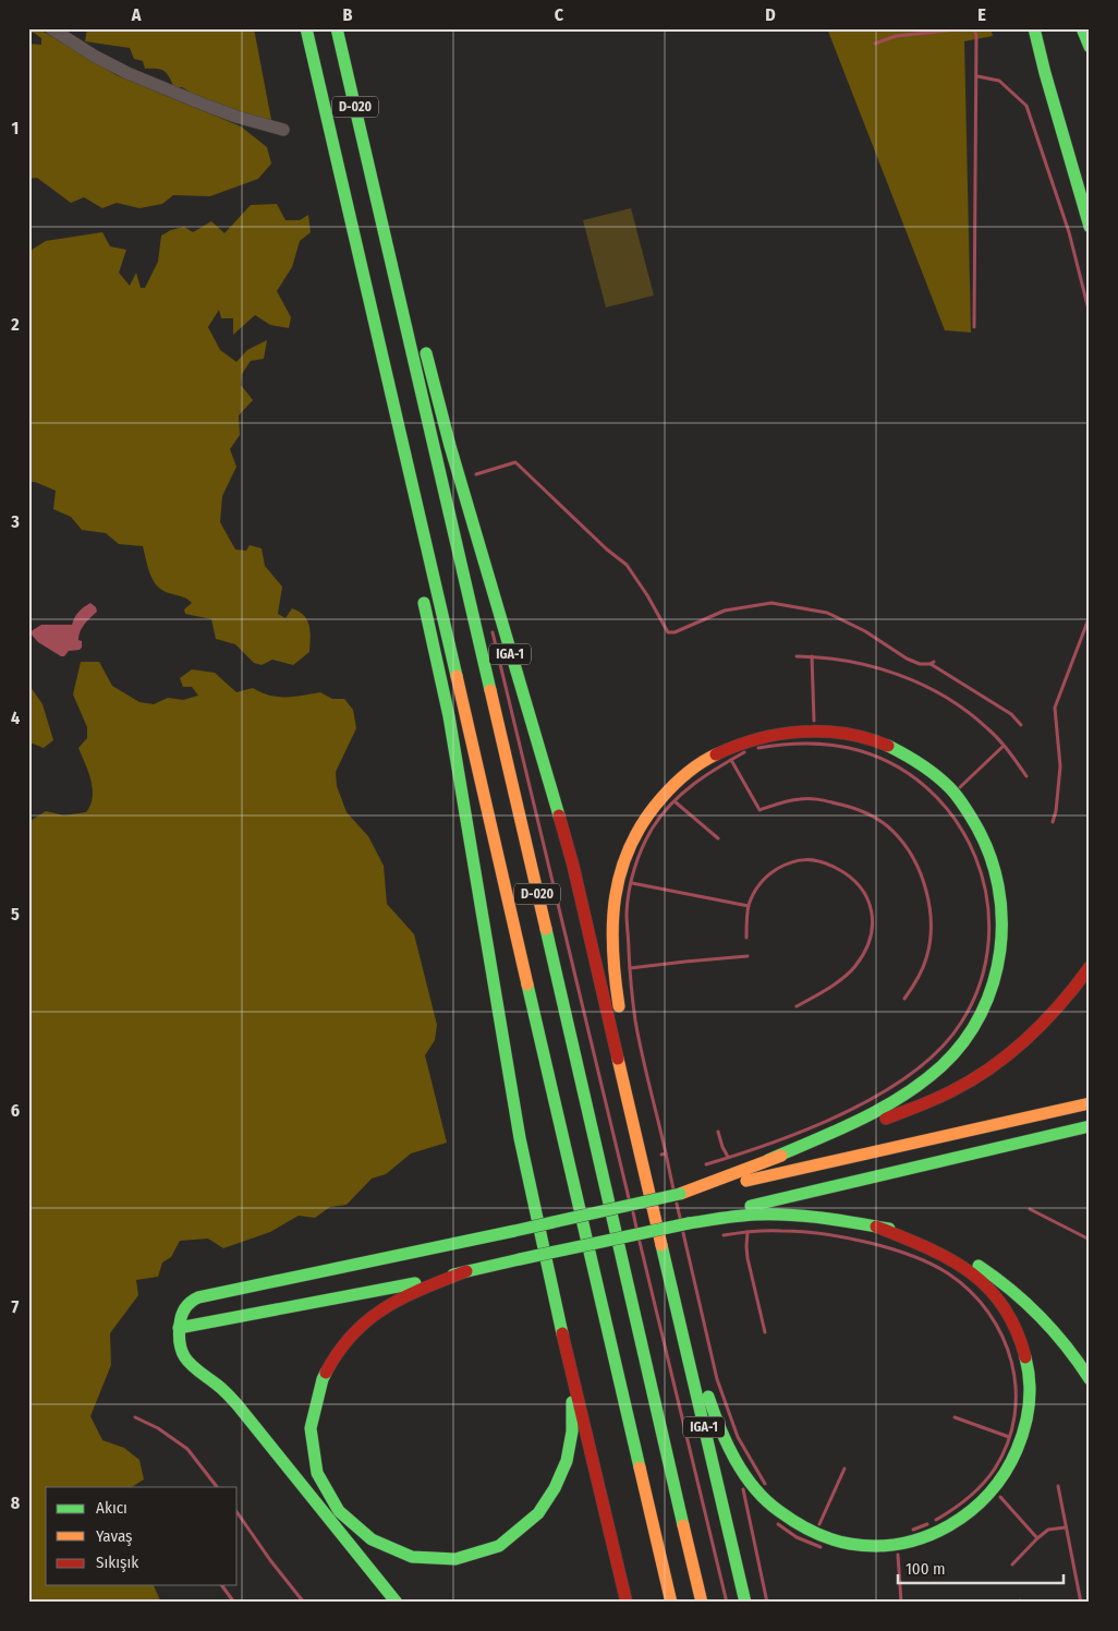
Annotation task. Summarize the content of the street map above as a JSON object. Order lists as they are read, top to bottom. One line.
{"streets":{"highway":["D-020","IGA-1"]},"legend":["Akıcı","Yavaş","Sıkışık"],"scale_bar":"100 m","grid":{"columns":["A","B","C","D","E"],"rows":["1","2","3","4","5","6","7","8"]}}
